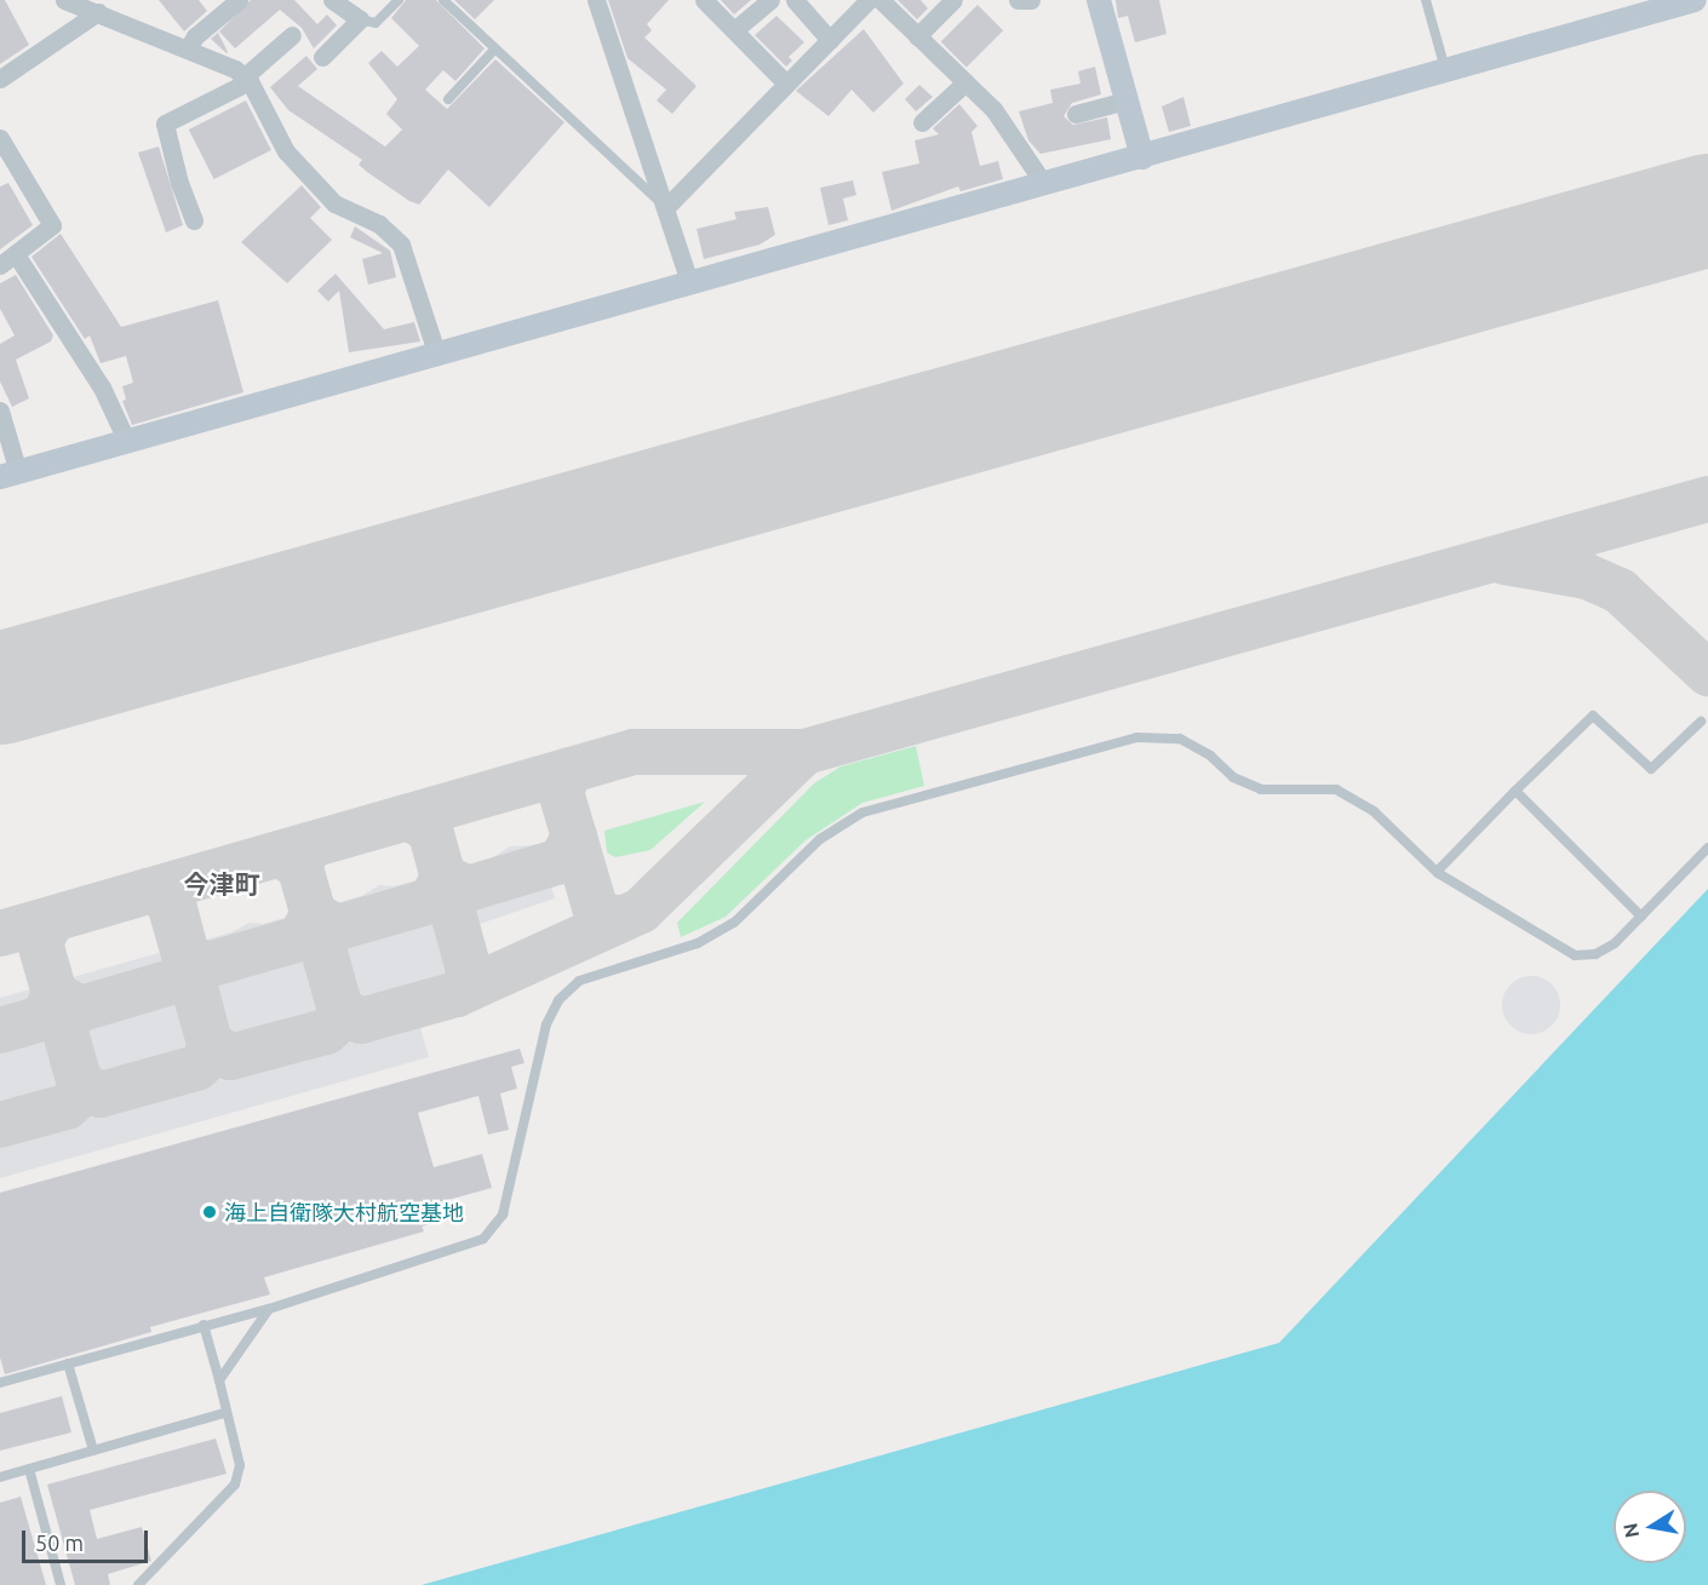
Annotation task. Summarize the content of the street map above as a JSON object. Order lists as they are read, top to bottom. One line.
{"districts":["今津町"],"places":["海上自衛隊大村航空基地"],"scale_bar":"50 m","north":"left"}
